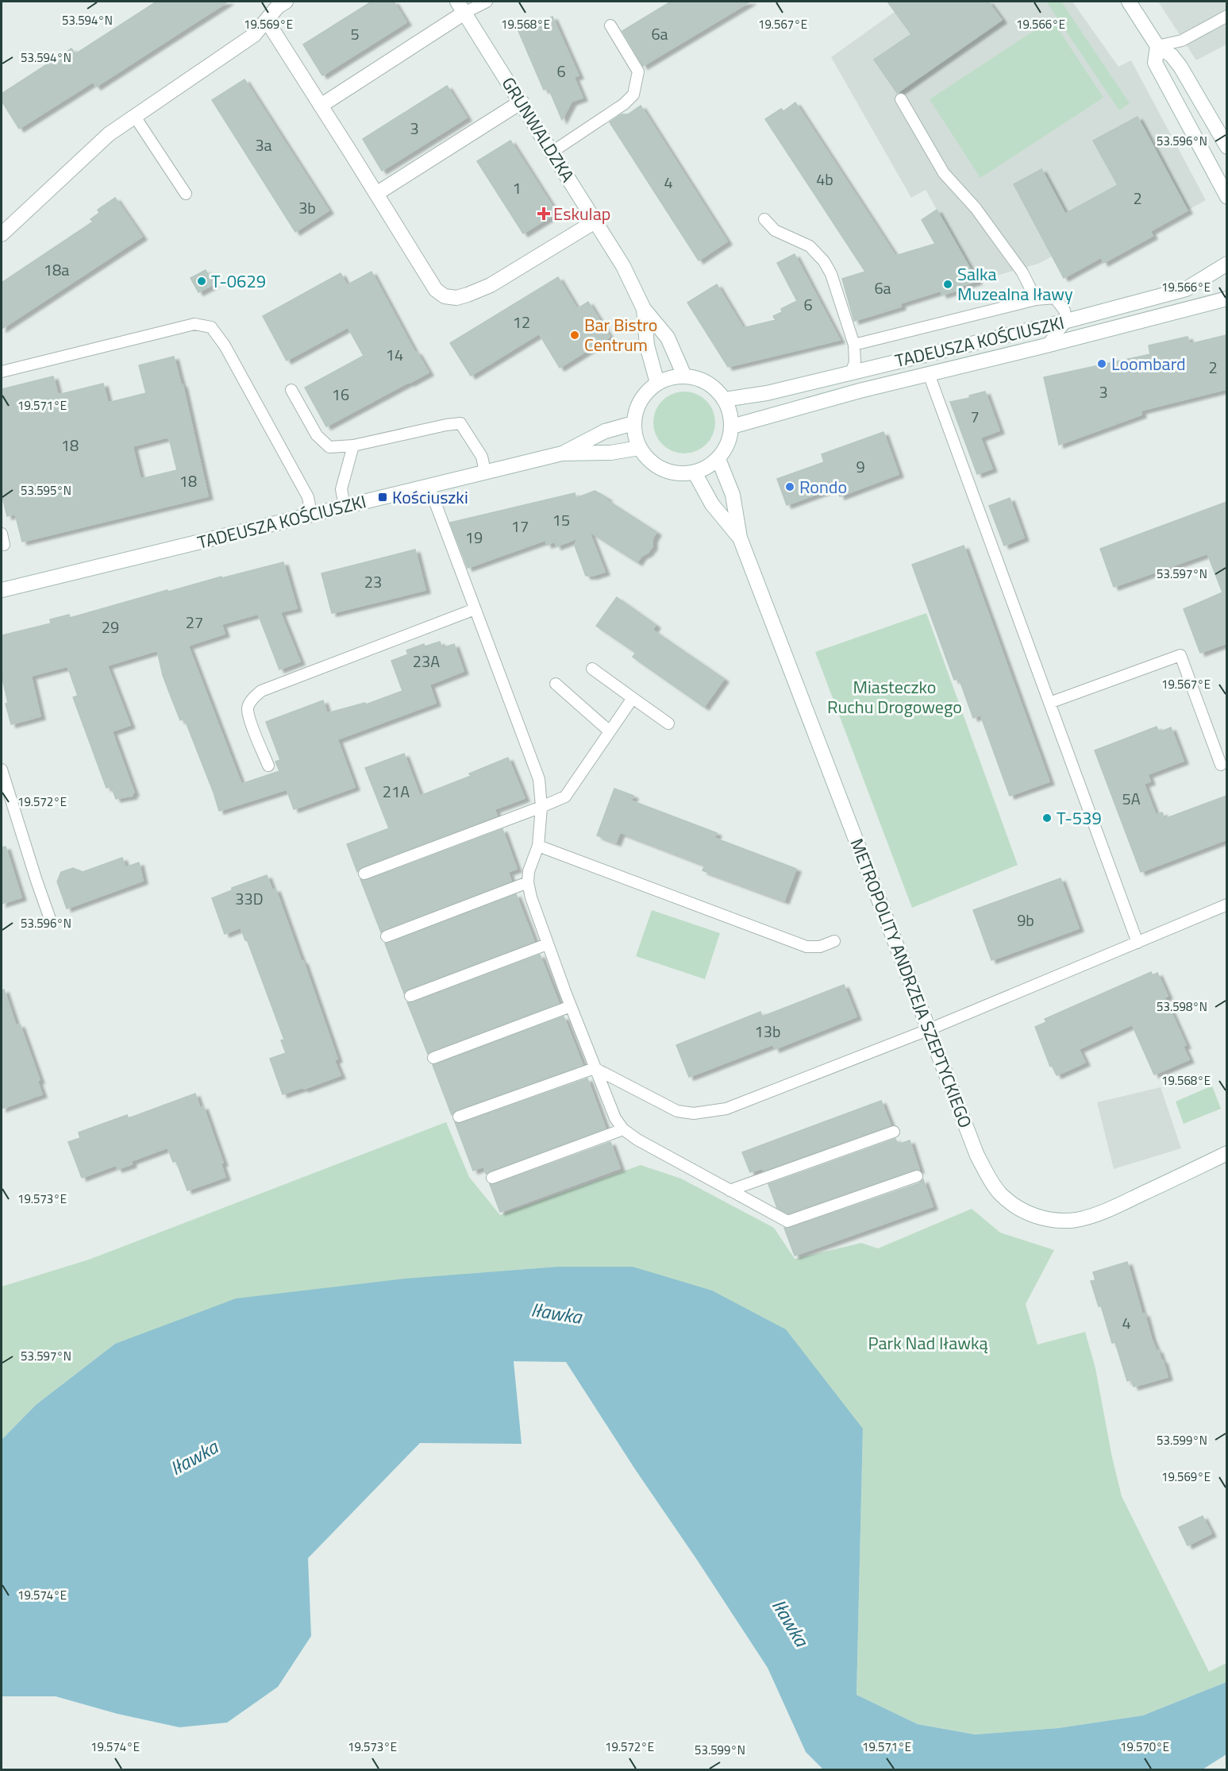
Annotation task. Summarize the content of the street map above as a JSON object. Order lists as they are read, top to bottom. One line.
{"streets":{"street":["GRUNWALDZKA","TADEUSZA KOŚCIUSZKI","METROPOLITY ANDRZEJA SZEPTYCKIEGO"]},"crossings":[["GRUNWALDZKA","TADEUSZA KOŚCIUSZKI"],["GRUNWALDZKA","METROPOLITY ANDRZEJA SZEPTYCKIEGO"],["TADEUSZA KOŚCIUSZKI","METROPOLITY ANDRZEJA SZEPTYCKIEGO"]],"water":["Iławka"],"parks":["Miasteczko Ruchu Drogowego","Park Nad Iławką"],"places":{"health":["Eskulap"],"other":["T-0629","Salka Muzealna Iławy","Bar Bistro Centrum","Loombard","Rondo","T-539"],"transit":["Kościuszki"]},"house_numbers":["5","6a","6","3","3a","4b","4","1","2","3b","18a","6a","6","12","14","2","3","16","7","18","9","18","15","17","19","23","27","29","23A","21A","5A","33D","9b","13b","4"],"coordinates":["53.594°N","19.568°E","19.567°E","19.566°E","19.569°E","53.596°N","19.571°E","53.595°N","53.597°N","19.572°E","53.598°N","19.573°E","53.599°N","19.574°E","19.570°E"]}
